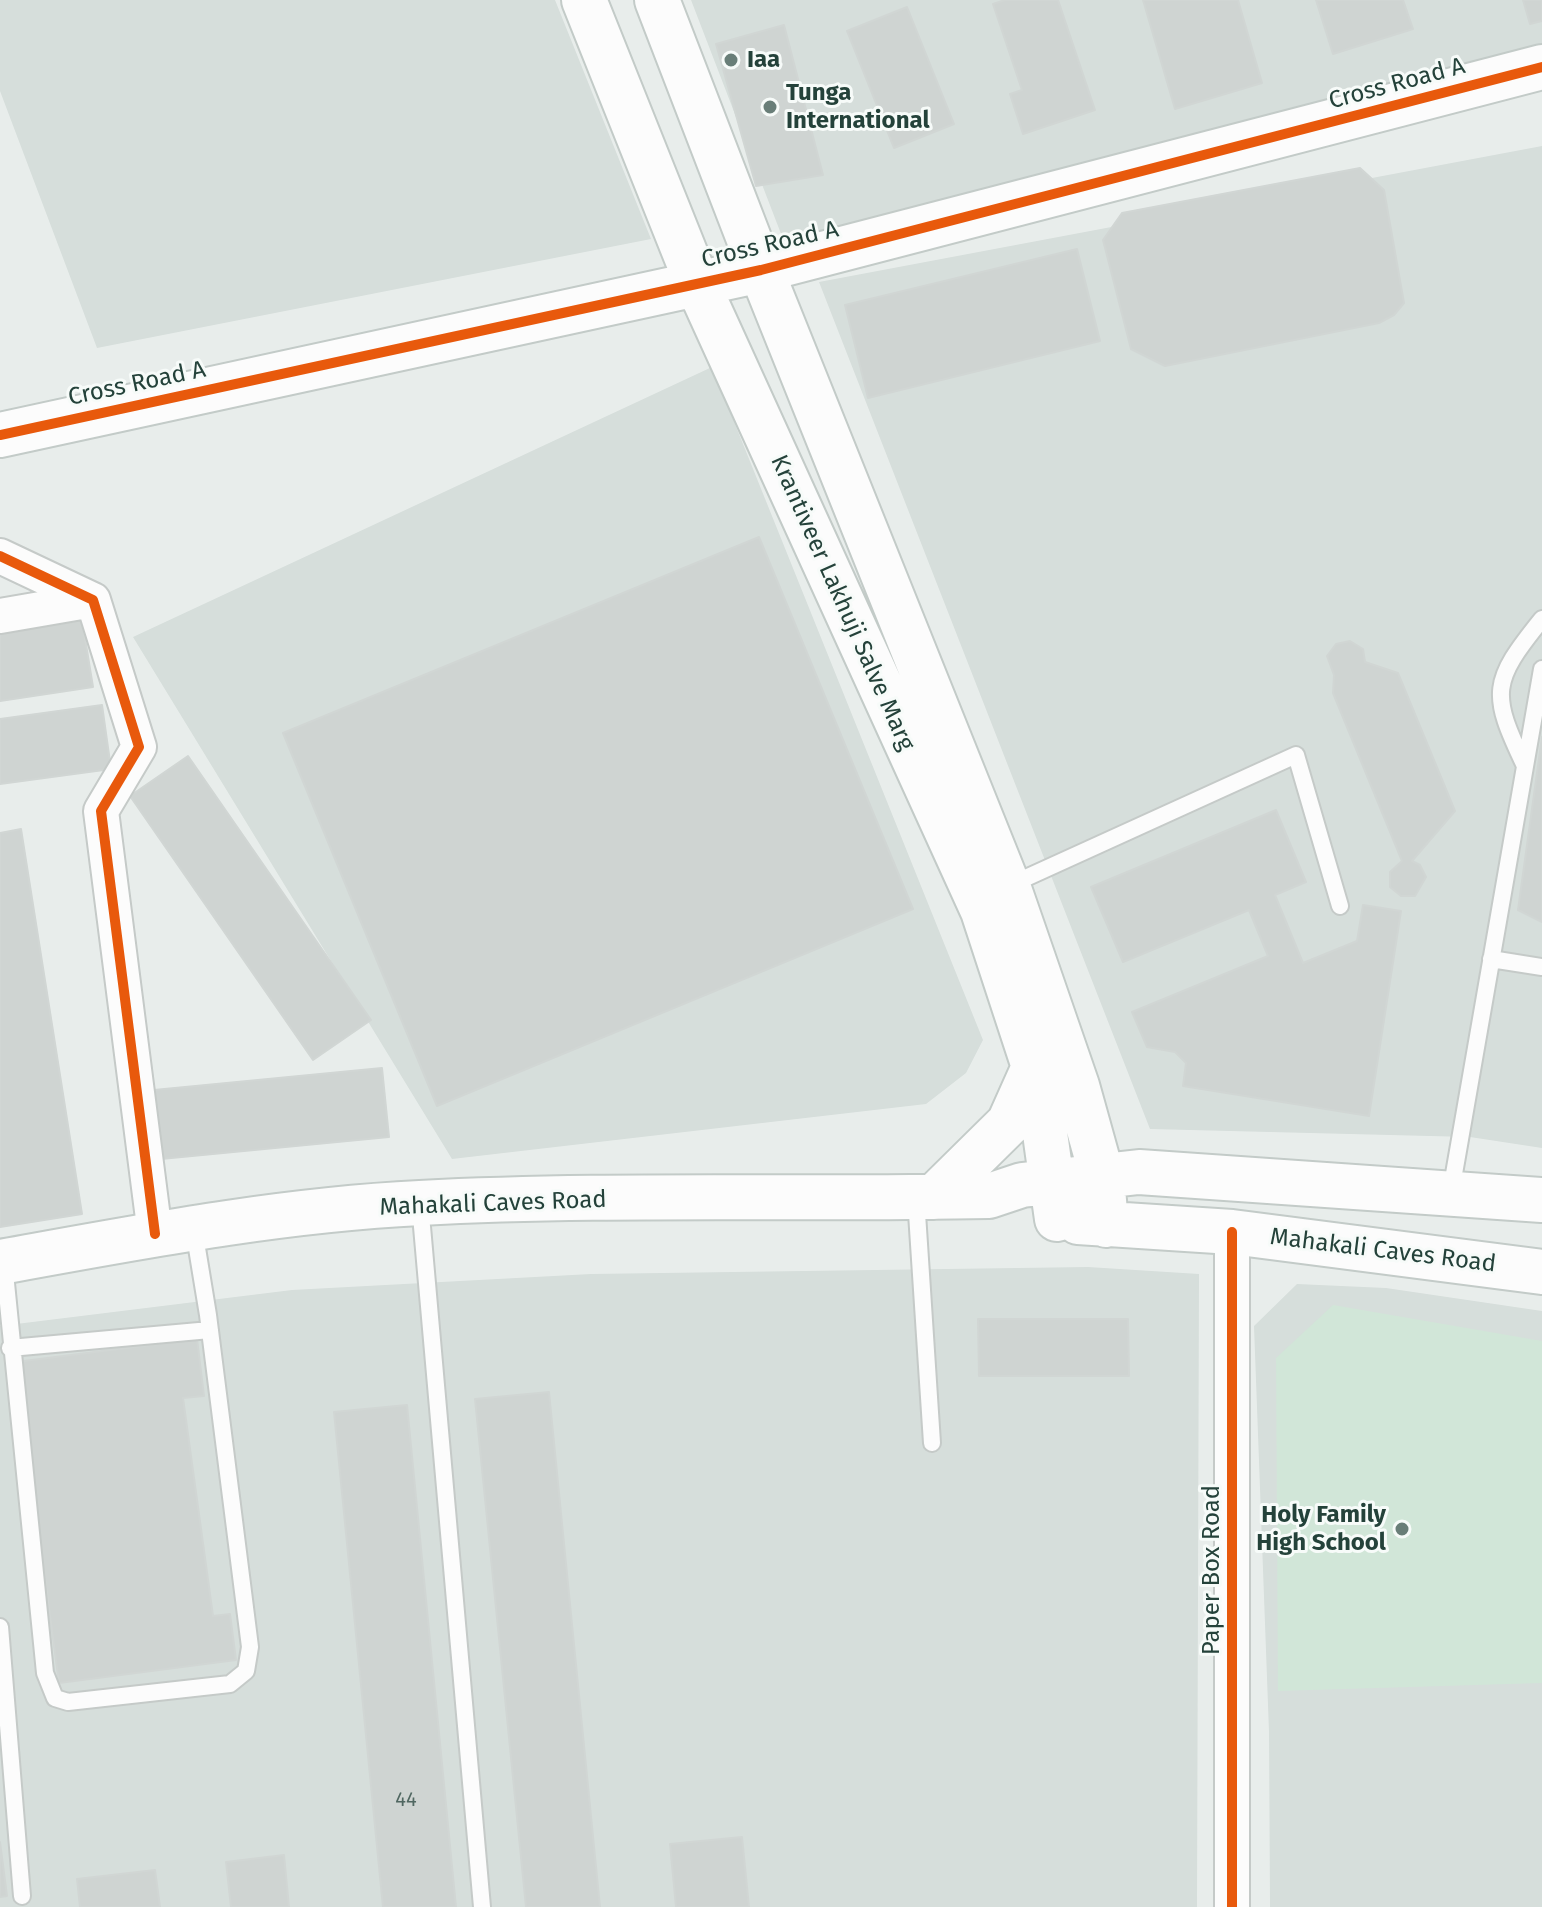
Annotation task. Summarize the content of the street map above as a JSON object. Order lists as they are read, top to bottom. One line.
{"streets":{"main road":["Cross Road A","Krantiveer Lakhuji Salve Marg","Mahakali Caves Road"],"street":["Paper Box Road"]},"crossings":[["Cross Road A","Krantiveer Lakhuji Salve Marg"],["Krantiveer Lakhuji Salve Marg","Mahakali Caves Road"],["Mahakali Caves Road","Paper Box Road"]],"places":["Iaa","Tunga International","Holy Family High School"],"house_numbers":["44"]}
